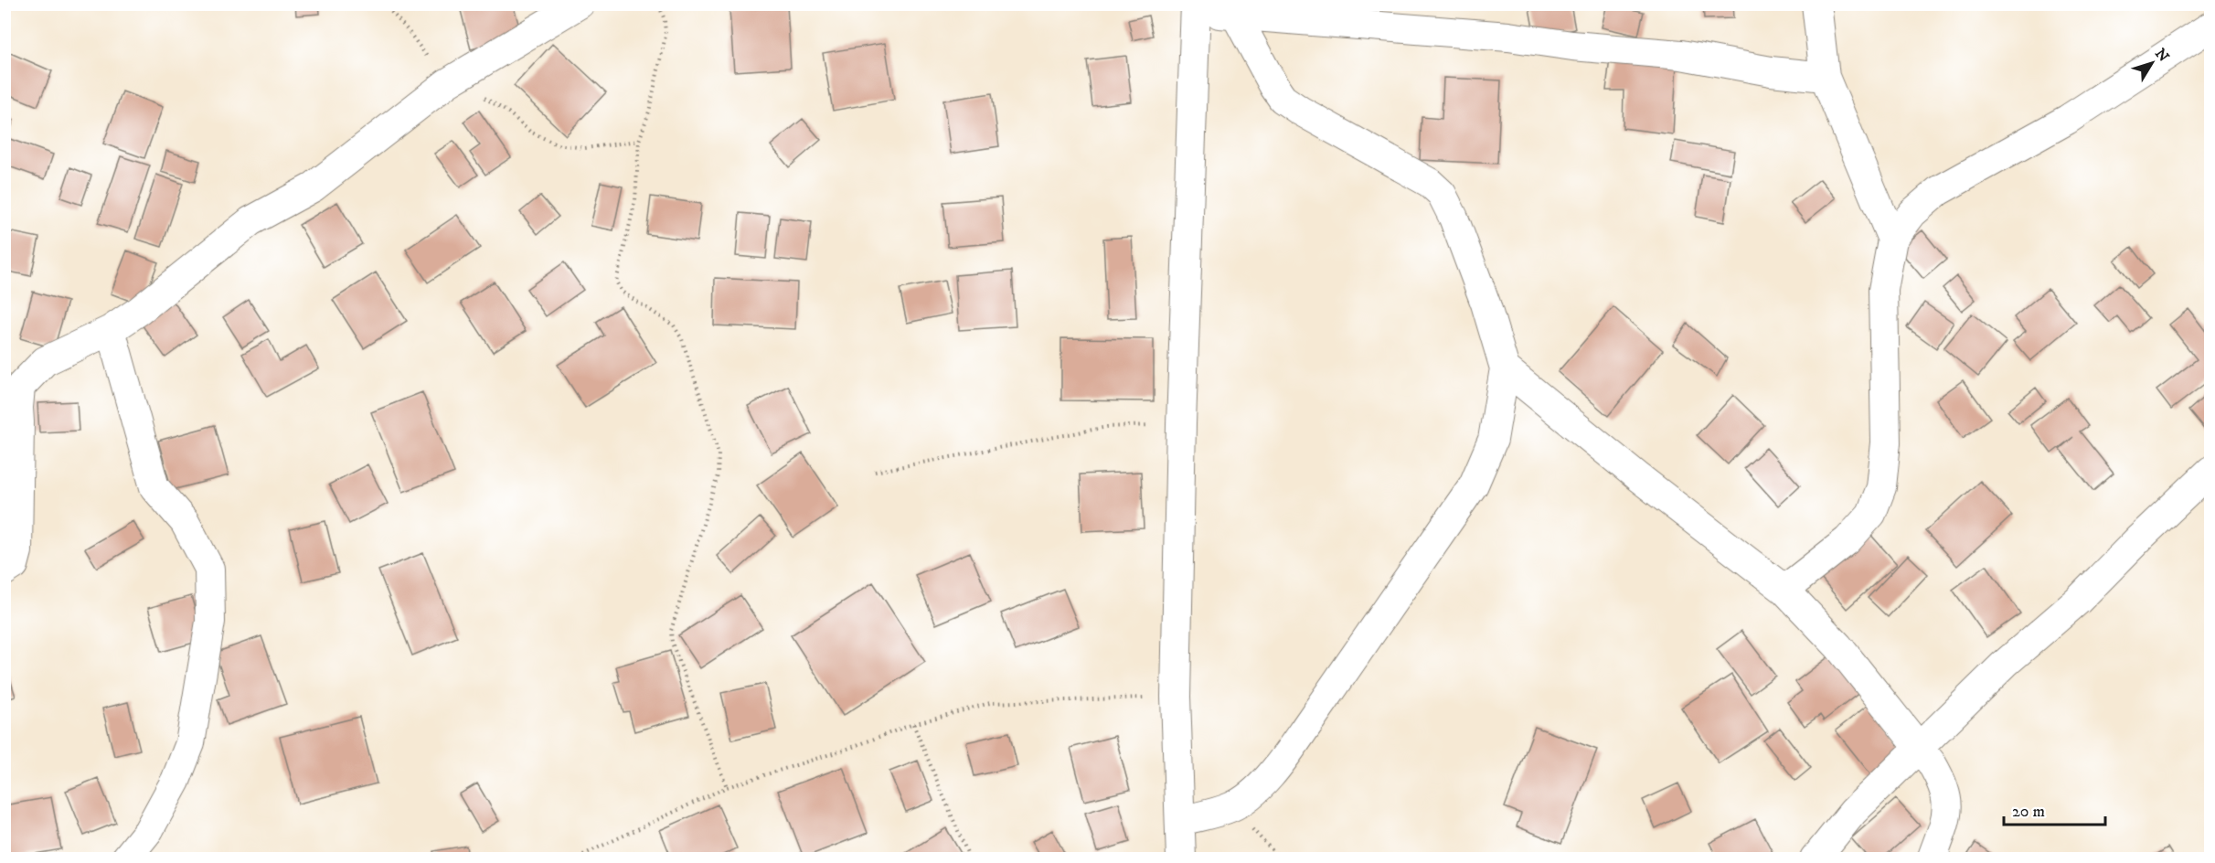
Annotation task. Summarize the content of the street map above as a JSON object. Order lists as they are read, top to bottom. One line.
{"scale_bar":"20 m","north":"top right"}
